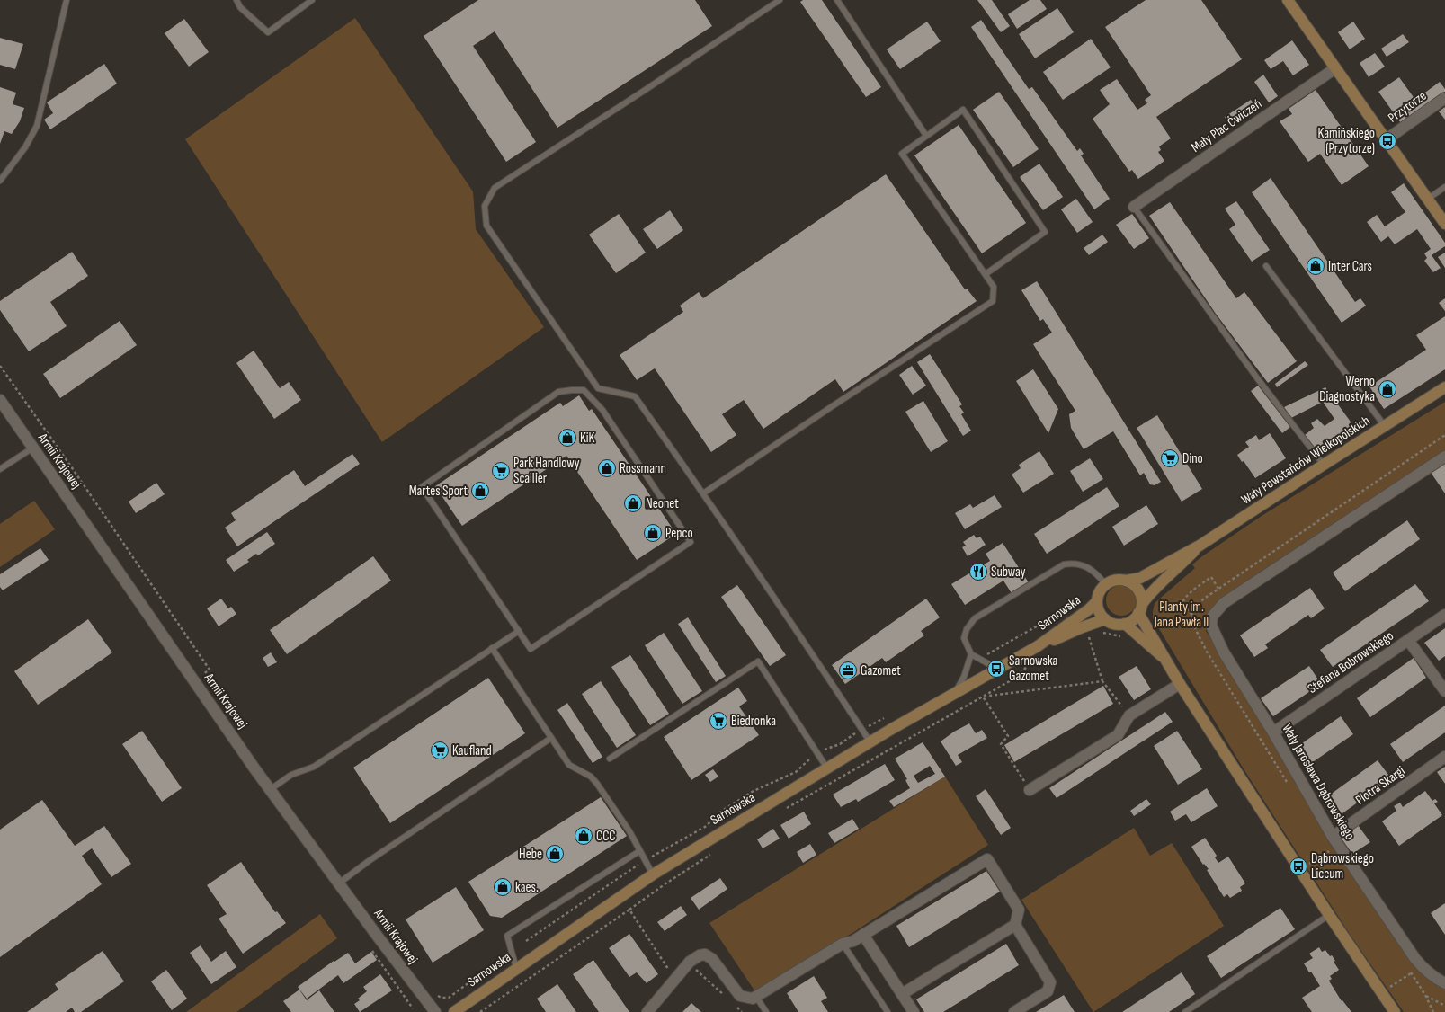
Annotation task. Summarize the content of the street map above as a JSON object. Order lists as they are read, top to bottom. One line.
{"streets":{"main road":["Wały Powstańców Wielkopolskich","Sarnowska"],"street":["Przytorze","Mały Plac Ćwiczeń","Armii Krajowej","Stefana Bobrowskiego","Wały Jarosława Dąbrowskiego","Piotra Skargi"]},"crossings":[["Wały Powstańców Wielkopolskich","Sarnowska"],["Stefana Bobrowskiego","Wały Jarosława Dąbrowskiego"],["Wały Jarosława Dąbrowskiego","Piotra Skargi"]],"parks":["Planty im. Jana Pawła II"],"places":{"bus stop":["Kamińskiego (Przytorze)","Sarnowska Gazomet","Dąbrowskiego Liceum"],"shop":["Inter Cars","Werno Diagnostyka","KiK","Rossmann","Martes Sport","Neonet","Pepco","CCC","Hebe","kaes."],"supermarket":["Dino","Park Handlowy Scallier","Biedronka","Kaufland"],"restaurant":["Subway"],"office":["Gazomet"]}}
